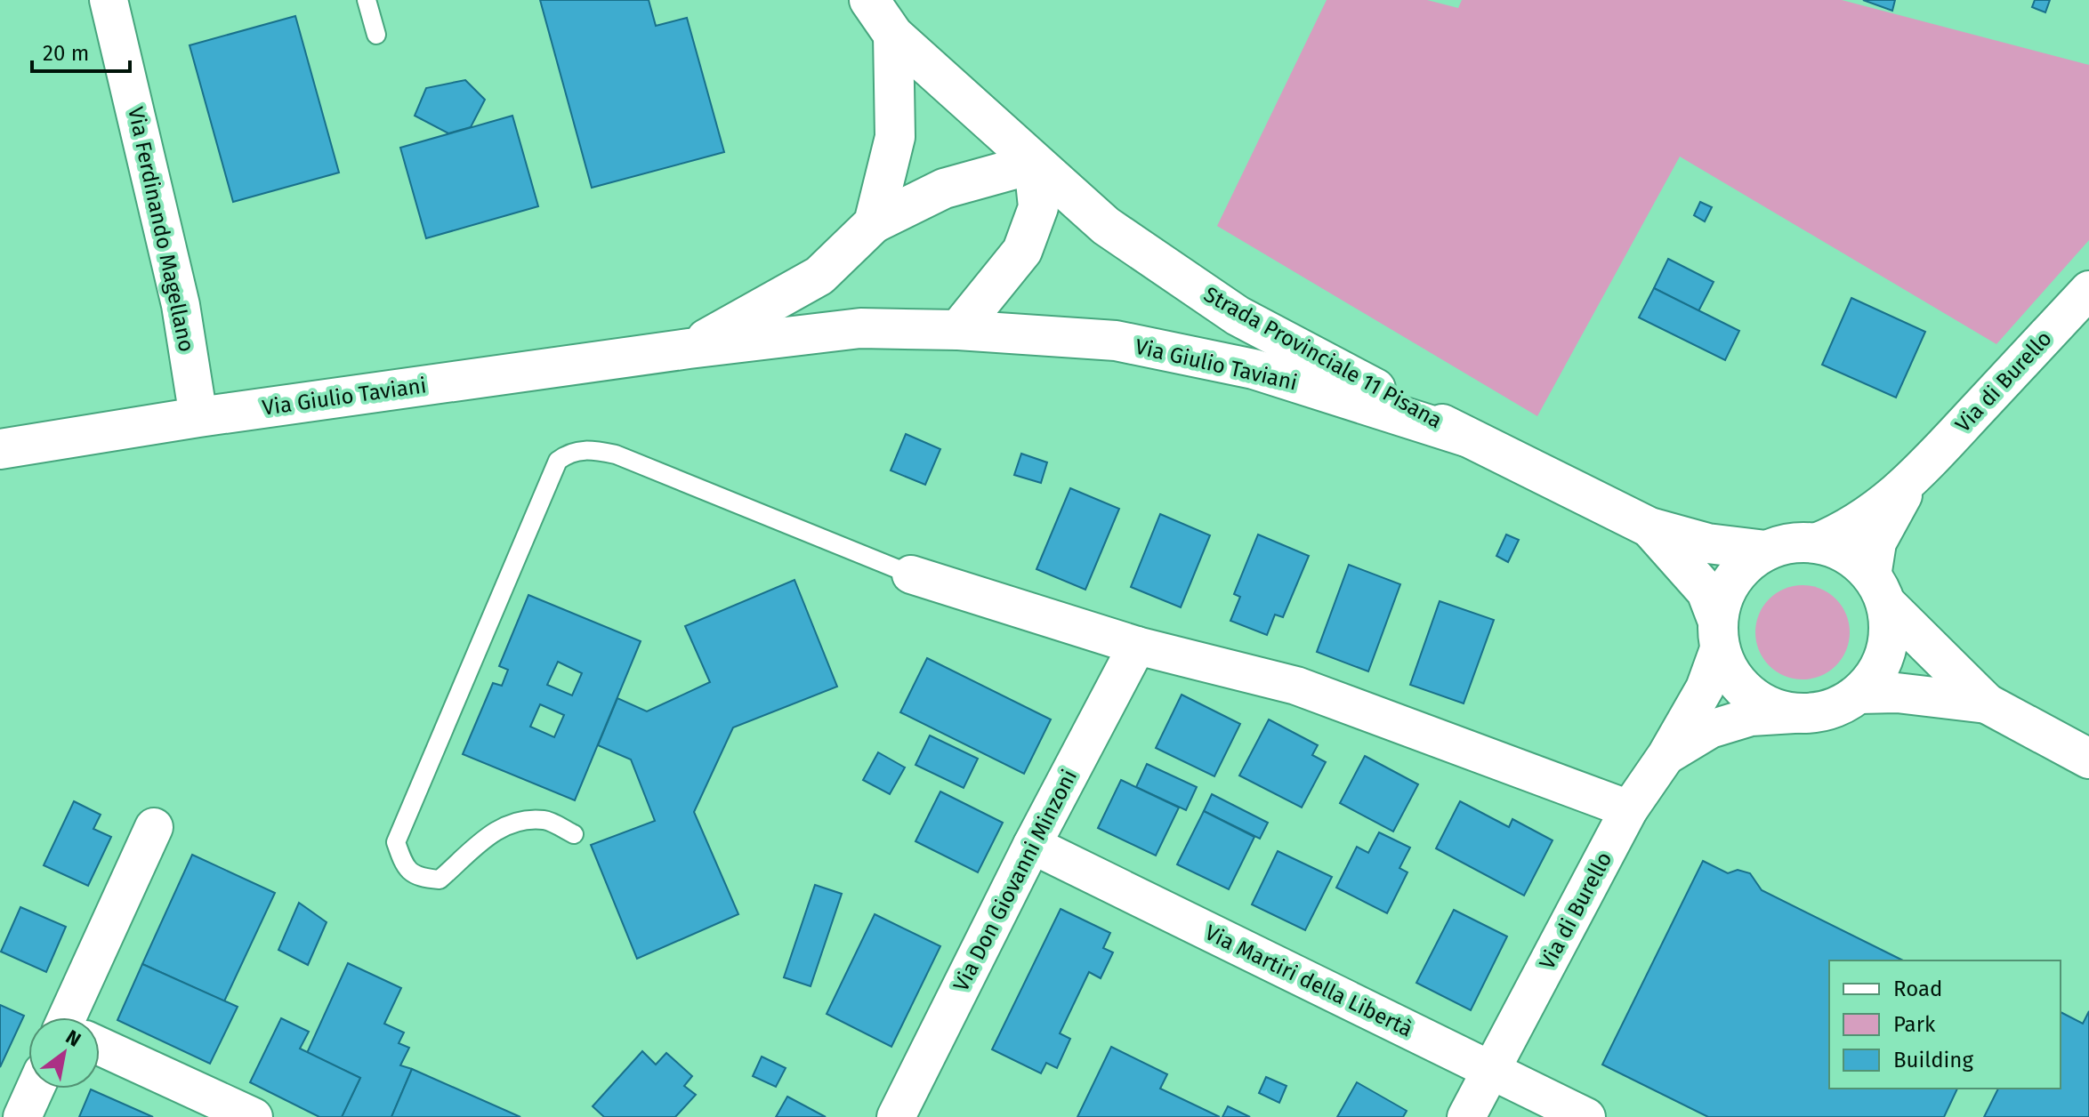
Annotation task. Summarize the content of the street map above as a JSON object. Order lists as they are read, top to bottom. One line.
{"streets":{"main road":["Strada Provinciale 11 Pisana","Via Giulio Taviani"],"street":["Via Ferdinando Magellano","Via di Burello","Via Don Giovanni Minzoni","Via Martiri della Libertà"]},"crossings":[["Via Ferdinando Magellano","Via Giulio Taviani"],["Strada Provinciale 11 Pisana","Via Giulio Taviani"],["Strada Provinciale 11 Pisana","Via di Burello"],["Via di Burello","Via Martiri della Libertà"],["Via Don Giovanni Minzoni","Via Martiri della Libertà"]],"legend":["Road","Park","Building"],"scale_bar":"20 m","north":"top right"}
